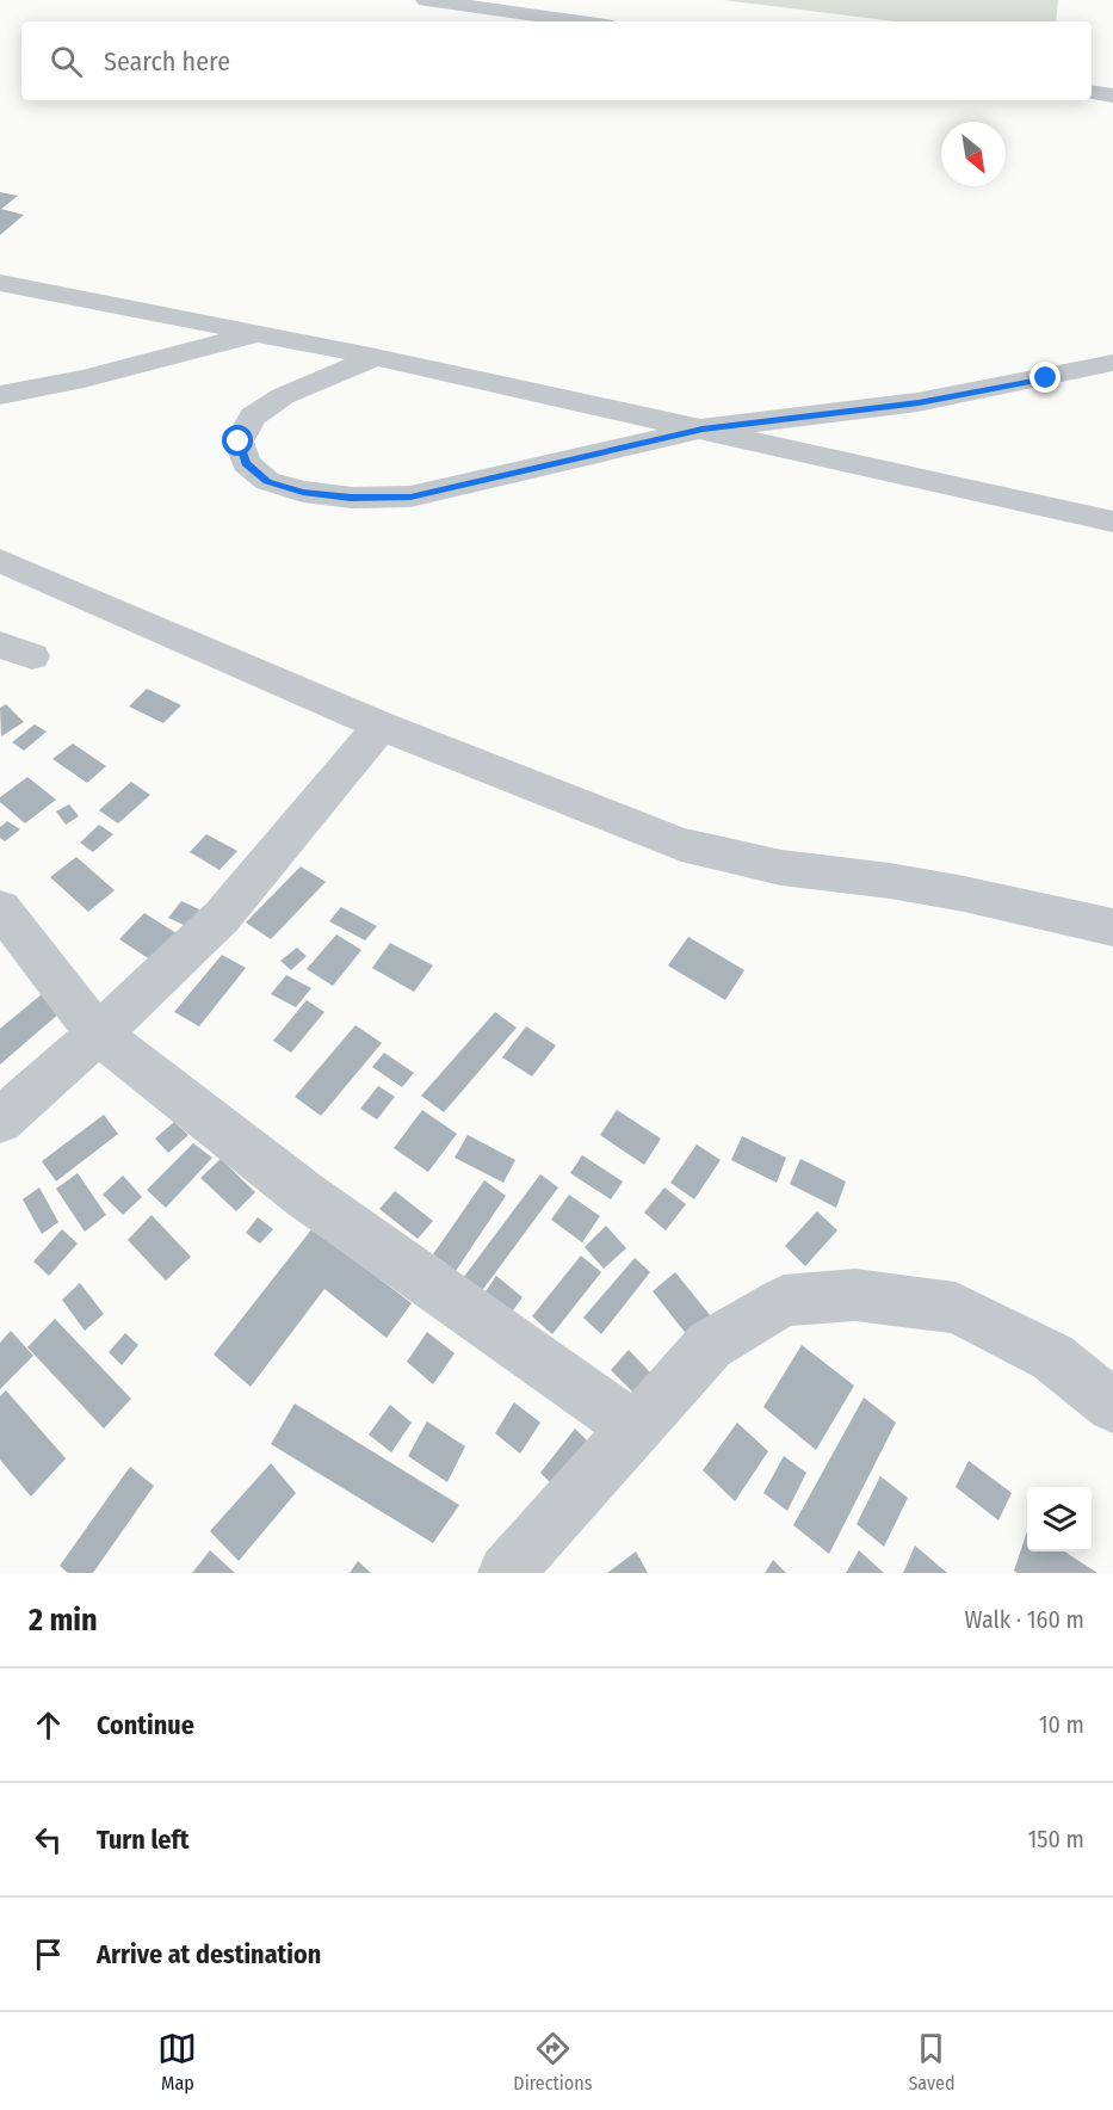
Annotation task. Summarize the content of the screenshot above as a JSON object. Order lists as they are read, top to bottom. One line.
{"north":"bottom right","page":{"search":"Search here","heading":["2 min","Walk · 160 m"],"list":[["Continue","10 m"],["Turn left","150 m"],"Arrive at destination"],"nav":["Map","Directions","Saved"]}}
